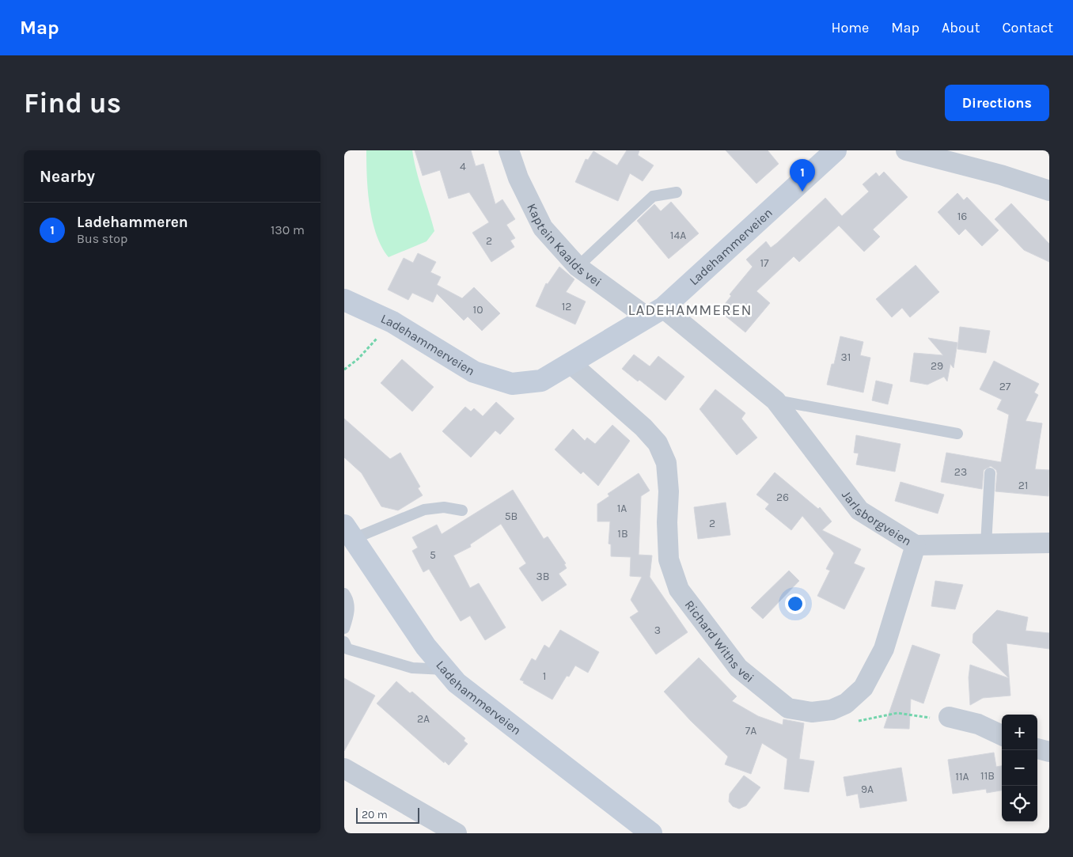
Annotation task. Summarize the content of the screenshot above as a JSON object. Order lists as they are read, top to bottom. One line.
{"streets":{"street":["Kaptein Kaalds vei","Ladehammerveien","Jarlsborgveien","Richard Withs vei"]},"crossings":[["Kaptein Kaalds vei","Ladehammerveien"],["Kaptein Kaalds vei","Jarlsborgveien"],["Ladehammerveien","Jarlsborgveien"],["Ladehammerveien","Richard Withs vei"],["Jarlsborgveien","Richard Withs vei"]],"districts":["LADEHAMMEREN"],"house_numbers":["4","16","14A","2","17","12","10","31","29","27","23","21","26","1A","5B","2","1B","5","3B","3","1","2A","7A","11B","11A","9A"],"scale_bar":"20 m","page":{"header":"Map","nav":["Home","Map","About","Contact"],"buttons":"Directions","title":"Find us","heading":"Nearby","pins":"1","list":[{"mark":"1","name":"Ladehammeren","note":"Bus stop","value":"130 m"}],"map_buttons":["+","−"],"scale":"20 m"}}
